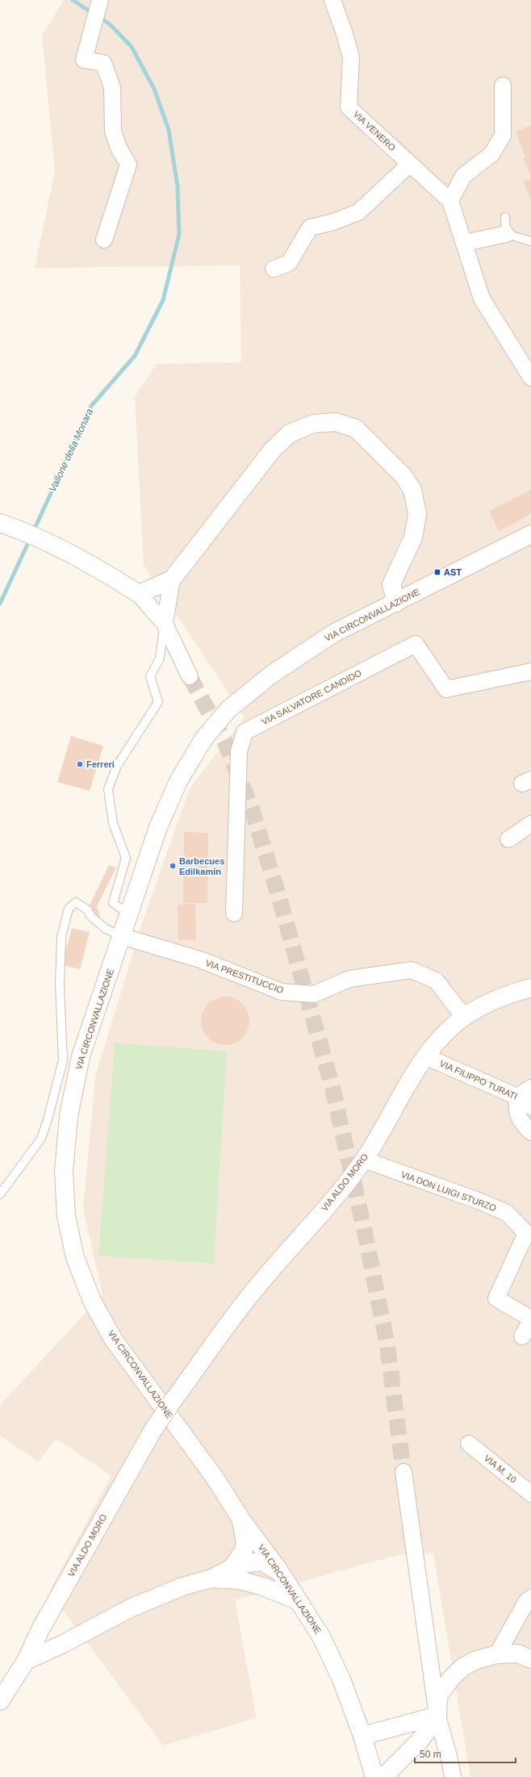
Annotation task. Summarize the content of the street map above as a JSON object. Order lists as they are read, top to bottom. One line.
{"streets":{"street":["VIA VENERO","VIA CIRCONVALLAZIONE","VIA SALVATORE CANDIDO","VIA PRESTITUCCIO","VIA FILIPPO TURATI","VIA ALDO MORO","VIA DON LUIGI STURZO","VIA M. 10"]},"crossings":[["VIA CIRCONVALLAZIONE","VIA PRESTITUCCIO"],["VIA PRESTITUCCIO","VIA ALDO MORO"],["VIA FILIPPO TURATI","VIA ALDO MORO"],["VIA ALDO MORO","VIA DON LUIGI STURZO"]],"water":["Vallone della Monara"],"places":{"transit":["AST"],"other":["Ferreri","Barbecues Edilkamin"]},"scale_bar":"50 m"}
